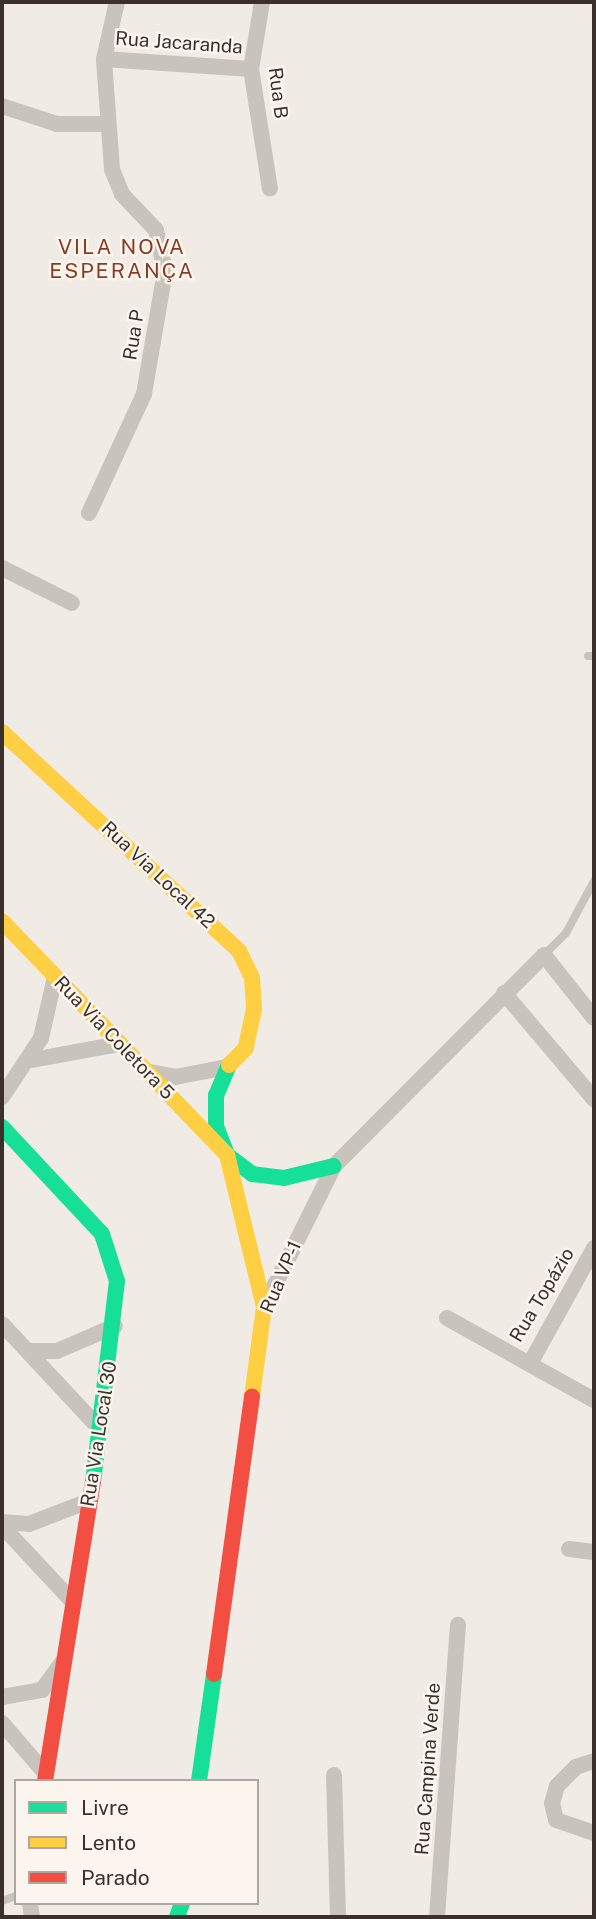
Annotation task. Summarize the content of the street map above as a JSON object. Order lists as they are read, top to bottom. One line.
{"streets":{"street":["Rua Jacaranda","Rua B","Rua P","Rua Via Local 42","Rua Via Coletora 5","Rua VP-1","Rua Topázio","Rua Via Local 30","Rua Campina Verde"]},"crossings":[["Rua Jacaranda","Rua B"],["Rua Jacaranda","Rua P"],["Rua Via Coletora 5","Rua VP-1"]],"districts":["VILA NOVA ESPERANÇA"],"legend":["Livre","Lento","Parado"]}
